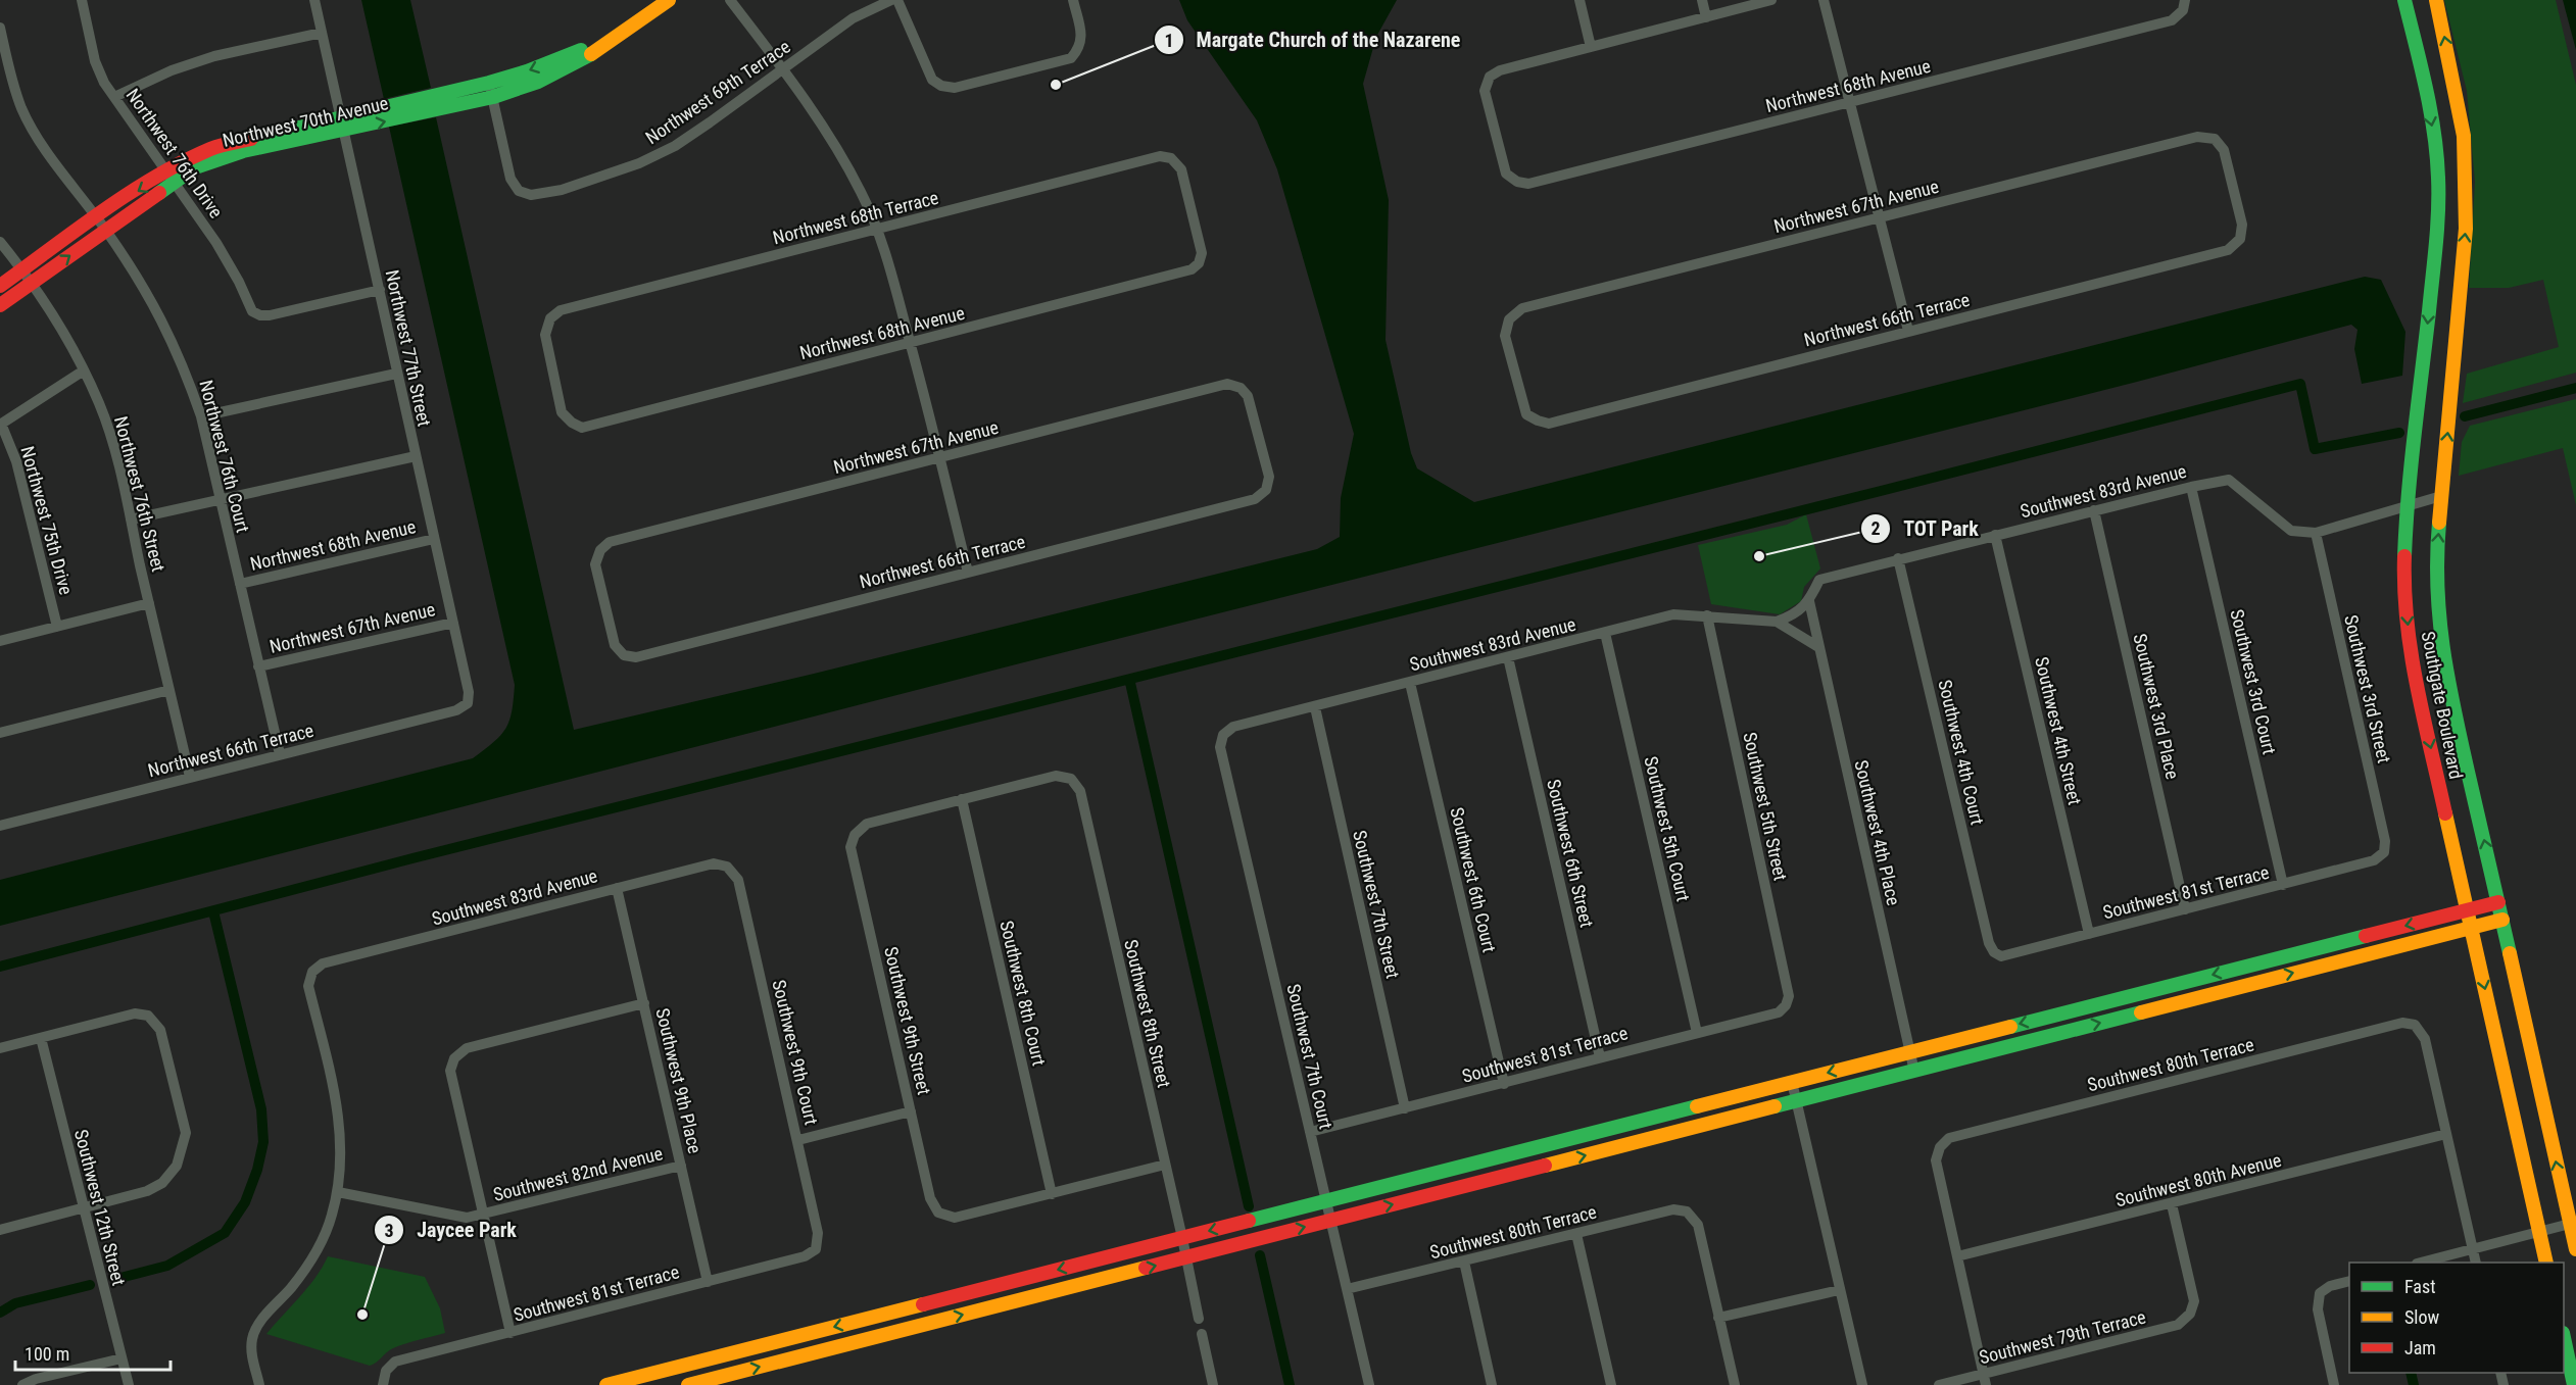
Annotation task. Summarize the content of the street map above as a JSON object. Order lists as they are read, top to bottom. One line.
{"streets":{"street":["Northwest 68th Avenue","Northwest 69th Terrace","Northwest 70th Avenue","Northwest 76th Drive","Northwest 67th Avenue","Northwest 68th Terrace","Northwest 66th Terrace","Northwest 77th Street","Northwest 76th Court","Southwest 83rd Avenue","Northwest 76th Street","Northwest 75th Drive","Southwest 3rd Court","Southwest 3rd Street","Southgate Boulevard","Southwest 3rd Place","Southwest 4th Street","Southwest 4th Court","Southwest 5th Street","Southwest 5th Court","Southwest 4th Place","Southwest 6th Street","Southwest 6th Court","Southwest 81st Terrace","Southwest 7th Street","Southwest 8th Court","Southwest 8th Street","Southwest 9th Street","Southwest 9th Court","Southwest 7th Court","Southwest 80th Terrace","Southwest 9th Place","Southwest 82nd Avenue","Southwest 80th Avenue","Southwest 12th Street","Southwest 79th Terrace"]},"crossings":[["Northwest 68th Avenue","Northwest 68th Terrace"],["Northwest 68th Avenue","Northwest 77th Street"],["Northwest 68th Avenue","Northwest 76th Court"],["Northwest 69th Terrace","Northwest 70th Avenue"],["Northwest 70th Avenue","Northwest 76th Drive"],["Northwest 70th Avenue","Northwest 77th Street"],["Northwest 70th Avenue","Northwest 76th Court"],["Northwest 70th Avenue","Northwest 76th Street"],["Northwest 76th Drive","Northwest 77th Street"],["Northwest 67th Avenue","Northwest 66th Terrace"],["Northwest 67th Avenue","Northwest 77th Street"],["Northwest 67th Avenue","Northwest 76th Court"],["Northwest 66th Terrace","Northwest 77th Street"],["Northwest 66th Terrace","Northwest 76th Court"],["Northwest 66th Terrace","Northwest 76th Street"],["Southwest 83rd Avenue","Southwest 3rd Court"],["Southwest 83rd Avenue","Southwest 3rd Street"],["Southwest 83rd Avenue","Southgate Boulevard"],["Southwest 83rd Avenue","Southwest 3rd Place"],["Southwest 83rd Avenue","Southwest 4th Street"],["Southwest 83rd Avenue","Southwest 4th Court"],["Southwest 83rd Avenue","Southwest 5th Street"],["Southwest 83rd Avenue","Southwest 5th Court"],["Southwest 83rd Avenue","Southwest 4th Place"],["Southwest 83rd Avenue","Southwest 6th Street"],["Southwest 83rd Avenue","Southwest 6th Court"],["Southwest 83rd Avenue","Southwest 7th Street"],["Southwest 83rd Avenue","Southwest 9th Court"],["Southwest 83rd Avenue","Southwest 7th Court"],["Southwest 83rd Avenue","Southwest 9th Place"],["Southwest 83rd Avenue","Southwest 82nd Avenue"],["Southwest 3rd Court","Southwest 81st Terrace"],["Southwest 3rd Street","Southwest 81st Terrace"],["Southwest 3rd Place","Southwest 81st Terrace"],["Southwest 4th Street","Southwest 81st Terrace"],["Southwest 4th Court","Southwest 81st Terrace"],["Southwest 5th Street","Southwest 81st Terrace"],["Southwest 5th Court","Southwest 81st Terrace"],["Southwest 6th Street","Southwest 81st Terrace"],["Southwest 6th Court","Southwest 81st Terrace"],["Southwest 81st Terrace","Southwest 7th Street"],["Southwest 81st Terrace","Southwest 9th Court"],["Southwest 81st Terrace","Southwest 7th Court"],["Southwest 81st Terrace","Southwest 9th Place"],["Southwest 8th Court","Southwest 8th Street"],["Southwest 8th Court","Southwest 9th Street"],["Southwest 8th Street","Southwest 9th Street"],["Southwest 7th Court","Southwest 80th Terrace"],["Southwest 80th Terrace","Southwest 80th Avenue"],["Southwest 9th Place","Southwest 82nd Avenue"],["Southwest 80th Avenue","Southwest 79th Terrace"]],"places":["Margate Church of the Nazarene","TOT Park","Jaycee Park"],"legend":["Fast","Slow","Jam"],"scale_bar":"100 m"}
